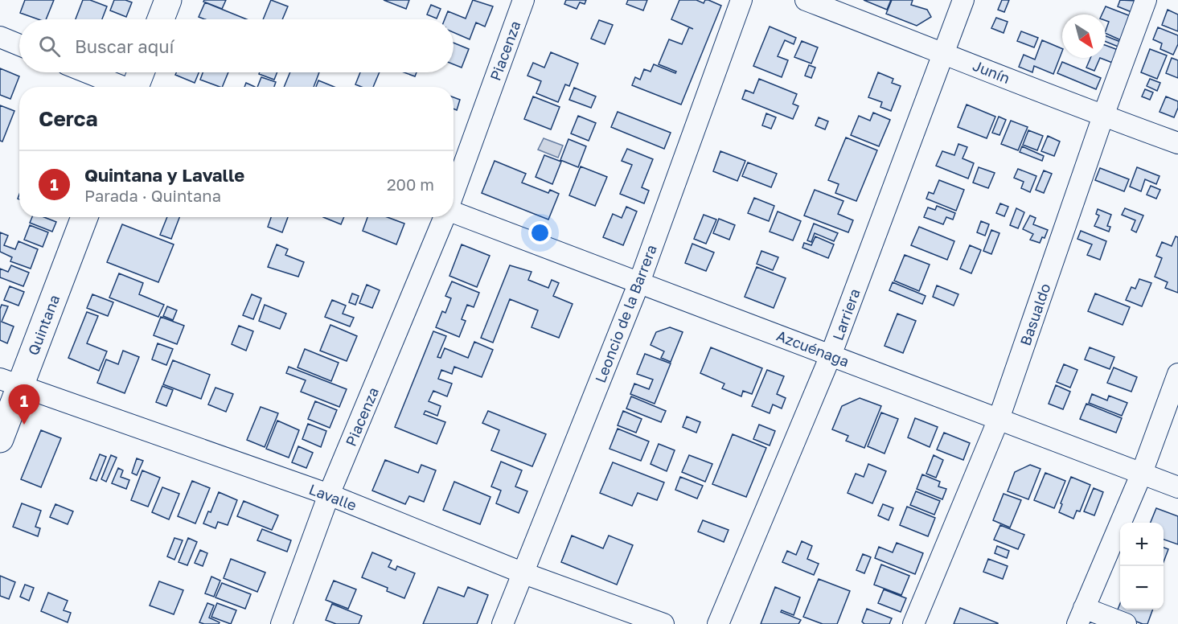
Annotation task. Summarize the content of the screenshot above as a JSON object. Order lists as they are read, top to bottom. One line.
{"streets":{"main road":["Quintana"],"street":["Piacenza","Junín","Leoncio de la Barrera","Larriera","Basualdo","Azcuénaga","Lavalle"]},"crossings":[["Piacenza","Lavalle"],["Junín","Larriera"],["Junín","Basualdo"],["Leoncio de la Barrera","Azcuénaga"],["Leoncio de la Barrera","Lavalle"],["Larriera","Azcuénaga"],["Basualdo","Azcuénaga"],["Quintana","Lavalle"]],"north":"bottom right","page":{"search":"Buscar aquí","heading":"Cerca","list":[{"mark":"1","name":"Quintana y Lavalle","note":"Parada · Quintana","value":"200 m"}],"pins":"1","map_buttons":["+","−"]}}
